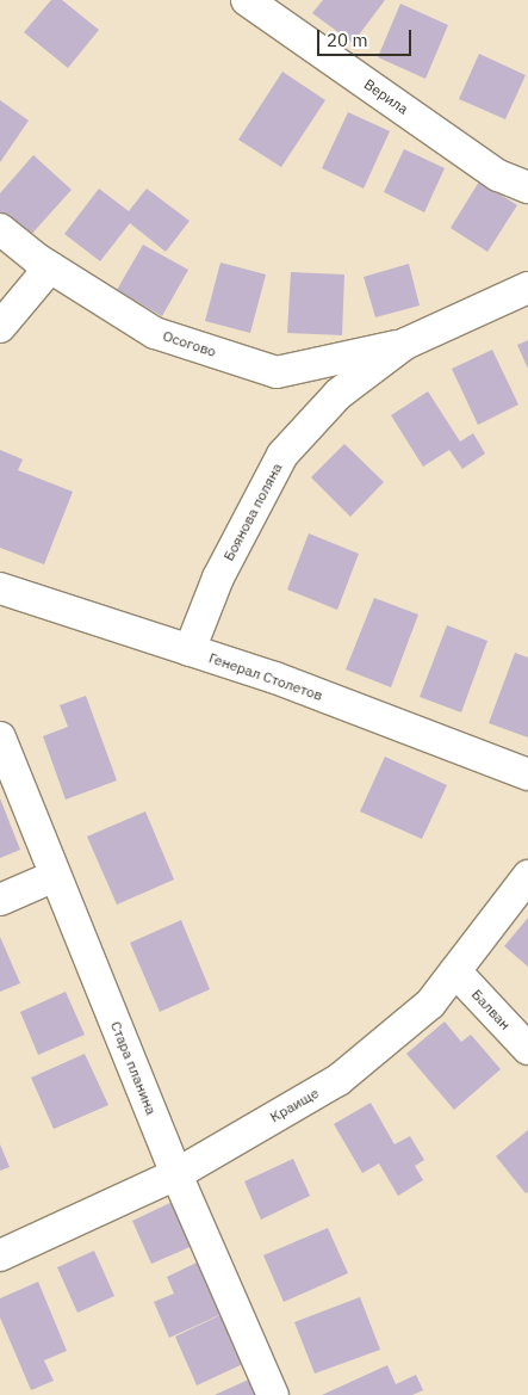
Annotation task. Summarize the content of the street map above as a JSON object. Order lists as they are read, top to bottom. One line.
{"streets":{"street":["Верила","Осогово","Боянова поляна","Генерал Столетов","Балван","Стара планина","Краище"]},"crossings":[["Осогово","Боянова поляна"],["Боянова поляна","Генерал Столетов"],["Балван","Краище"],["Стара планина","Краище"]],"scale_bar":"20 m"}
